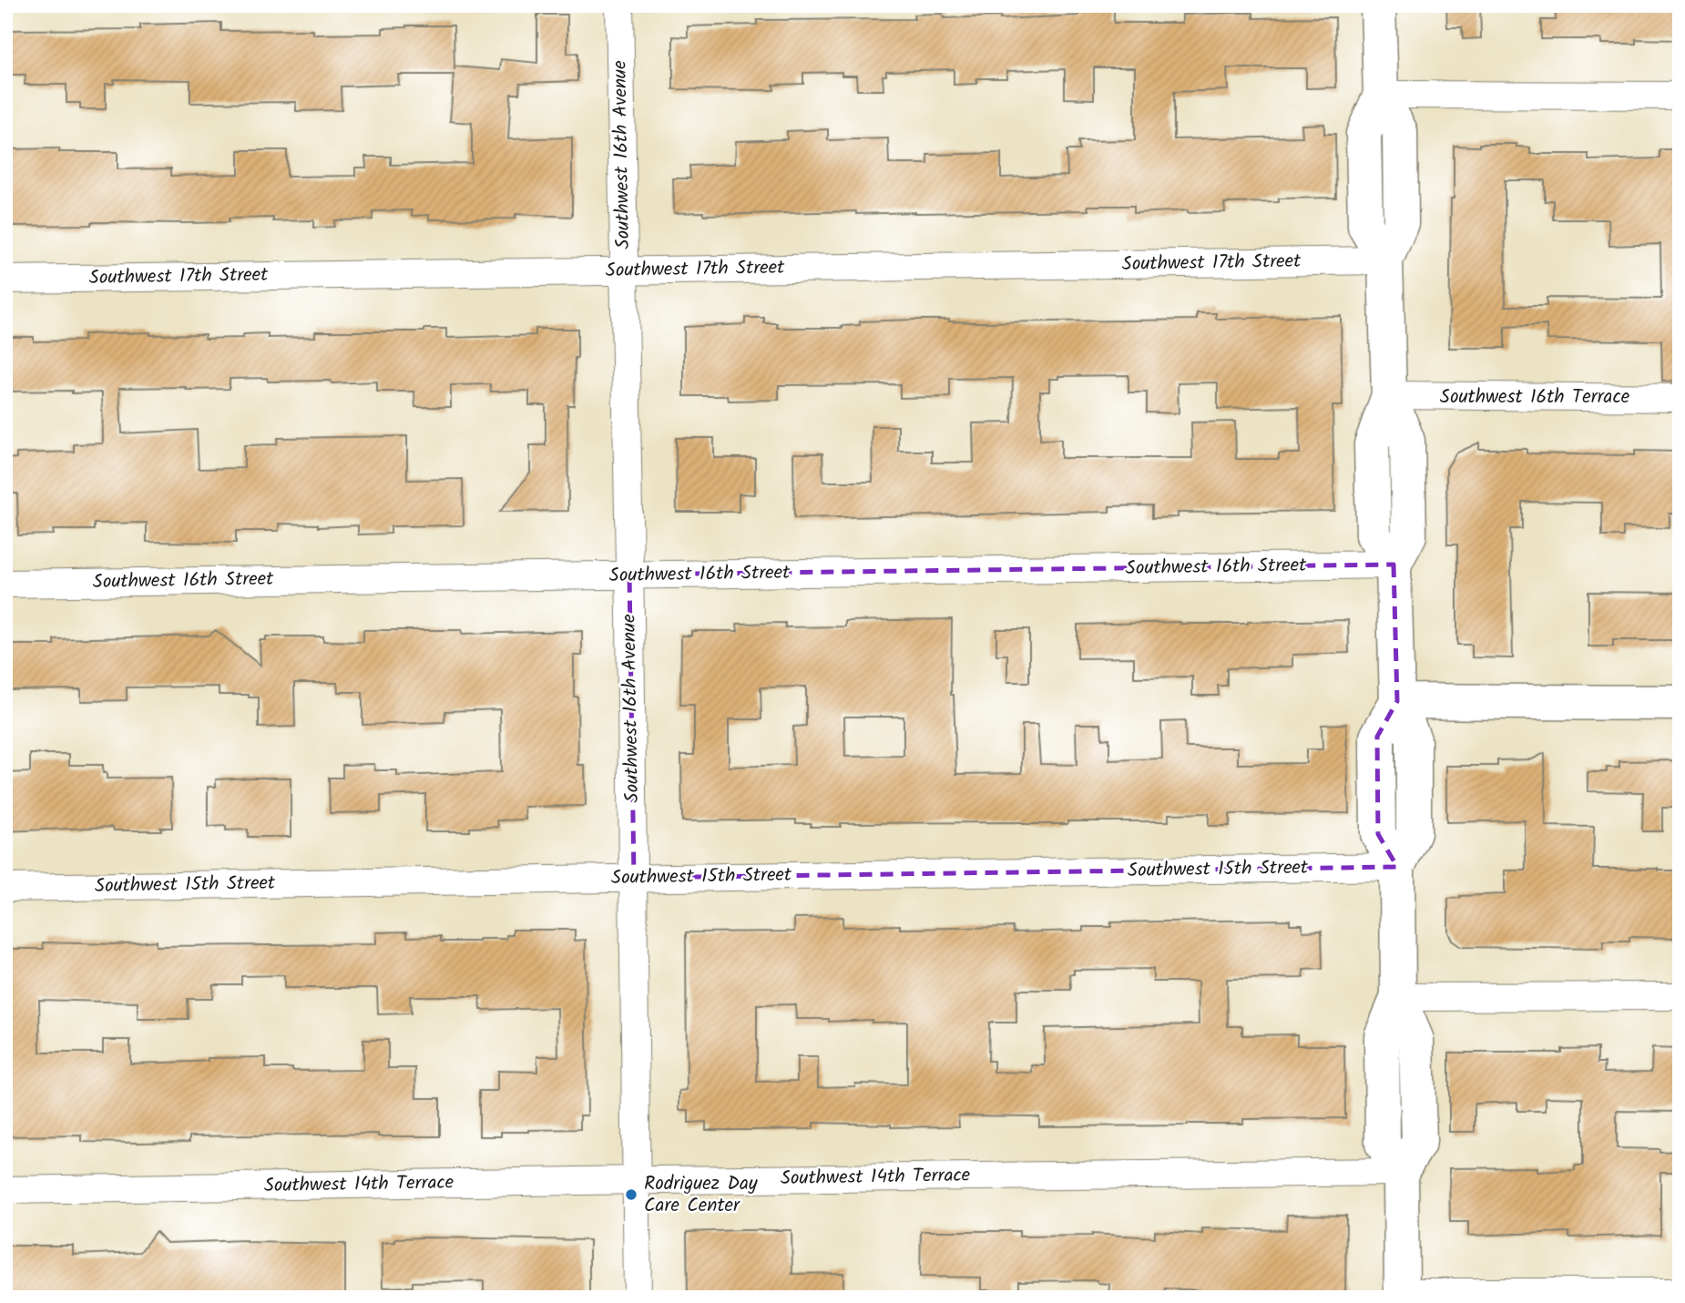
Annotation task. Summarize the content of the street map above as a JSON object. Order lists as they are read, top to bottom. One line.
{"streets":{"street":["Southwest 16th Avenue","Southwest 17th Street","Southwest 16th Terrace","Southwest 16th Street","Southwest 15th Street","Southwest 14th Terrace"]},"crossings":[["Southwest 16th Avenue","Southwest 17th Street"],["Southwest 16th Avenue","Southwest 16th Street"],["Southwest 16th Avenue","Southwest 15th Street"],["Southwest 16th Avenue","Southwest 14th Terrace"]],"places":["Rodriguez Day Care Center"]}
